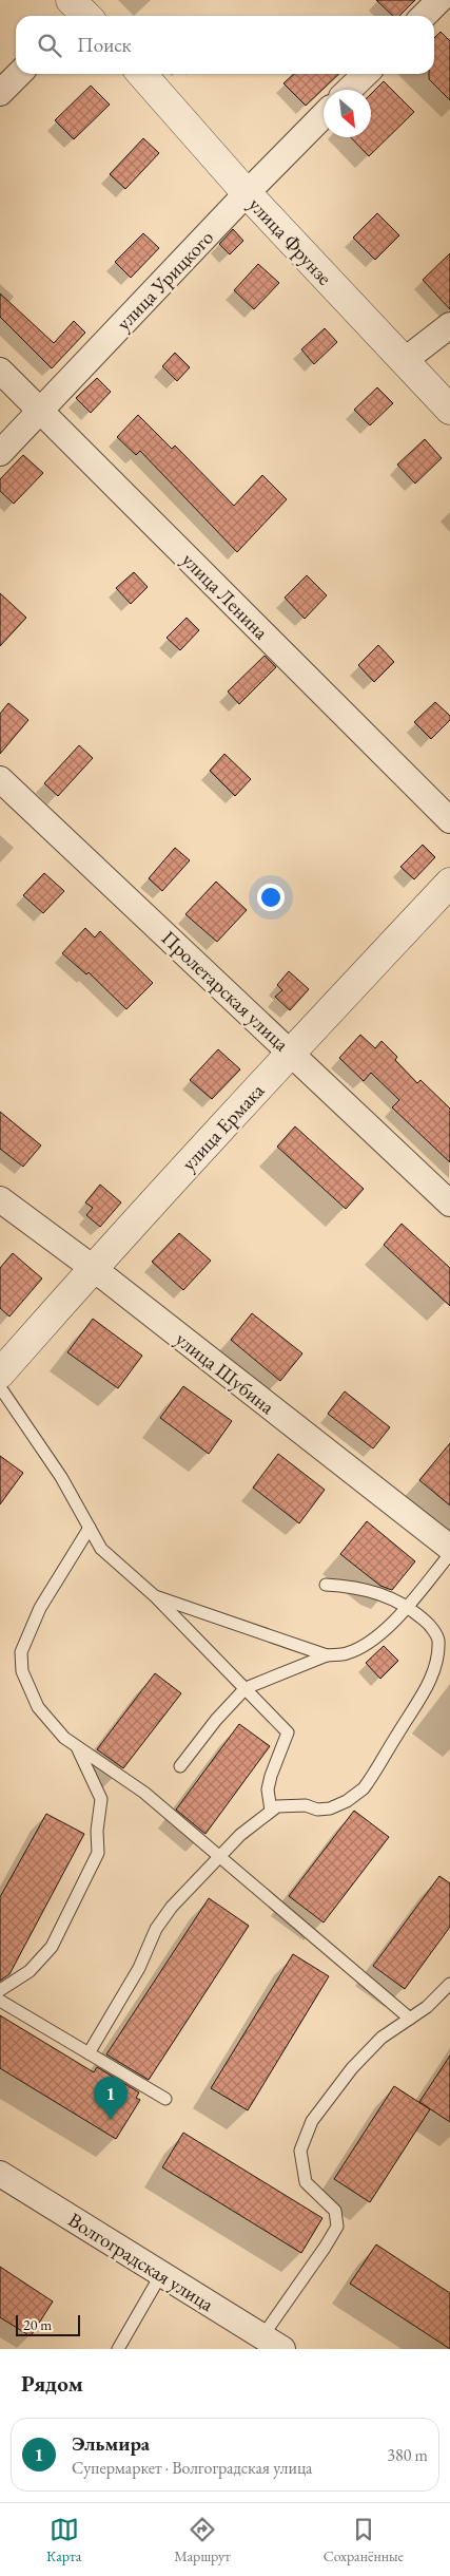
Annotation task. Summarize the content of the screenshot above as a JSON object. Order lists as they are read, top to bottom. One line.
{"streets":{"street":["улица Фрунзе","улица Урицкого","улица Ленина","Пролетарская улица","улица Ермака","улица Шубина","Волгоградская улица"]},"crossings":[["улица Фрунзе","улица Урицкого"],["улица Урицкого","улица Ленина"],["Пролетарская улица","улица Ермака"],["улица Ермака","улица Шубина"]],"scale_bar":"20 m","north":"bottom right","page":{"search":"Поиск","pins":"1","scale":"20 m","heading":"Рядом","list":[{"mark":"1","name":"Эльмира","note":"Супермаркет · Волгоградская улица","value":"380 m"}],"nav":["Карта","Маршрут","Сохранённые"]}}
